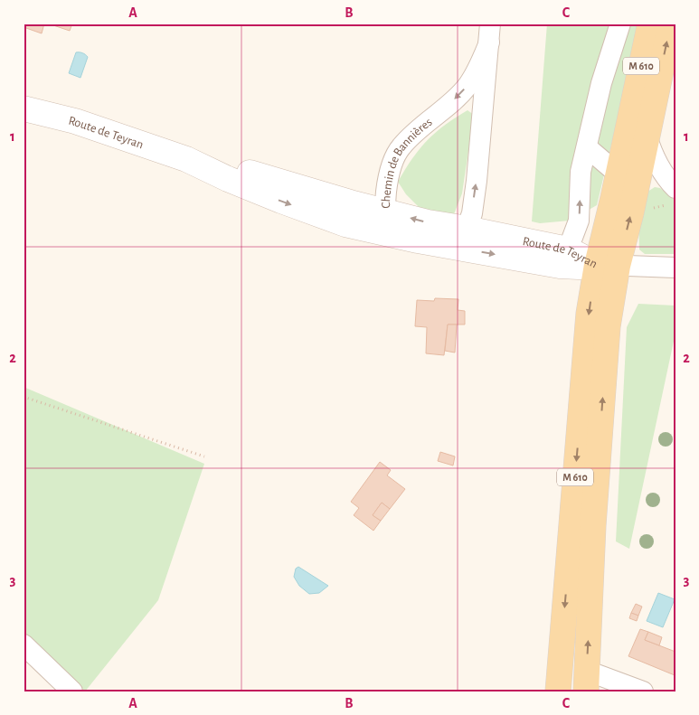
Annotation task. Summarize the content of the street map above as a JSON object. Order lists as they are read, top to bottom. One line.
{"streets":{"main road":["M 610"],"street":["Route de Teyran","Chemin de Bannières"]},"crossings":[["M 610","Route de Teyran"],["Route de Teyran","Chemin de Bannières"]],"grid":{"columns":["A","B","C"],"rows":["1","2","3"]}}
